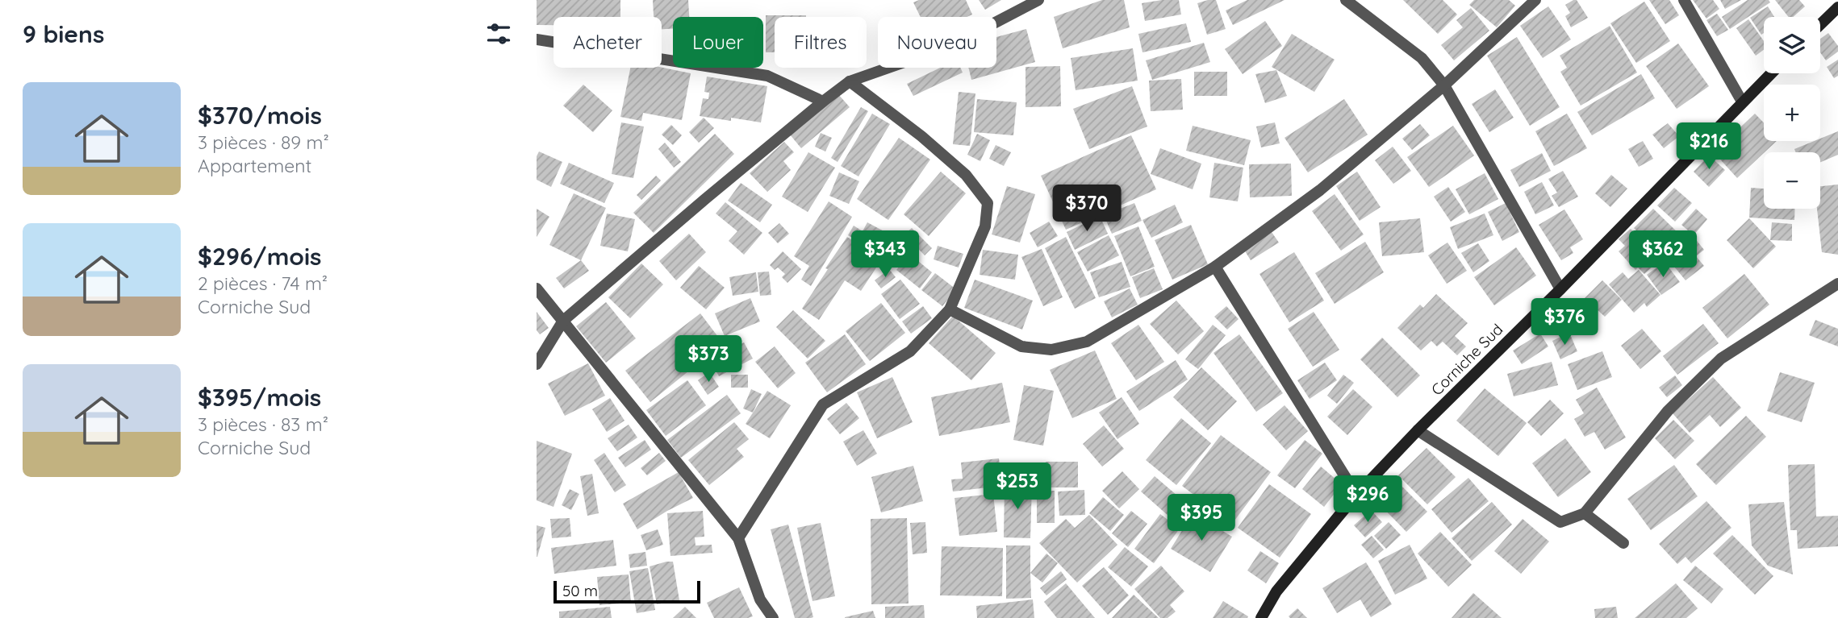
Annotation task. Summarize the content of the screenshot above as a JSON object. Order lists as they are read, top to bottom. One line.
{"streets":{"main road":["Corniche Sud"]},"scale_bar":"50 m","page":{"heading":"9 biens","map_buttons":["+","−"],"chip":["Acheter","Louer","Filtres","Nouveau"],"list":[{"name":"$370/mois","note":"3 pièces · 89 m² · Appartement"},{"name":"$296/mois","note":"2 pièces · 74 m² · Corniche Sud"},{"name":"$395/mois","note":"3 pièces · 83 m² · Corniche Sud"}],"price":["$216","$370","$343","$362","$376","$373","$253","$296","$395"],"scale":"50 m"}}
